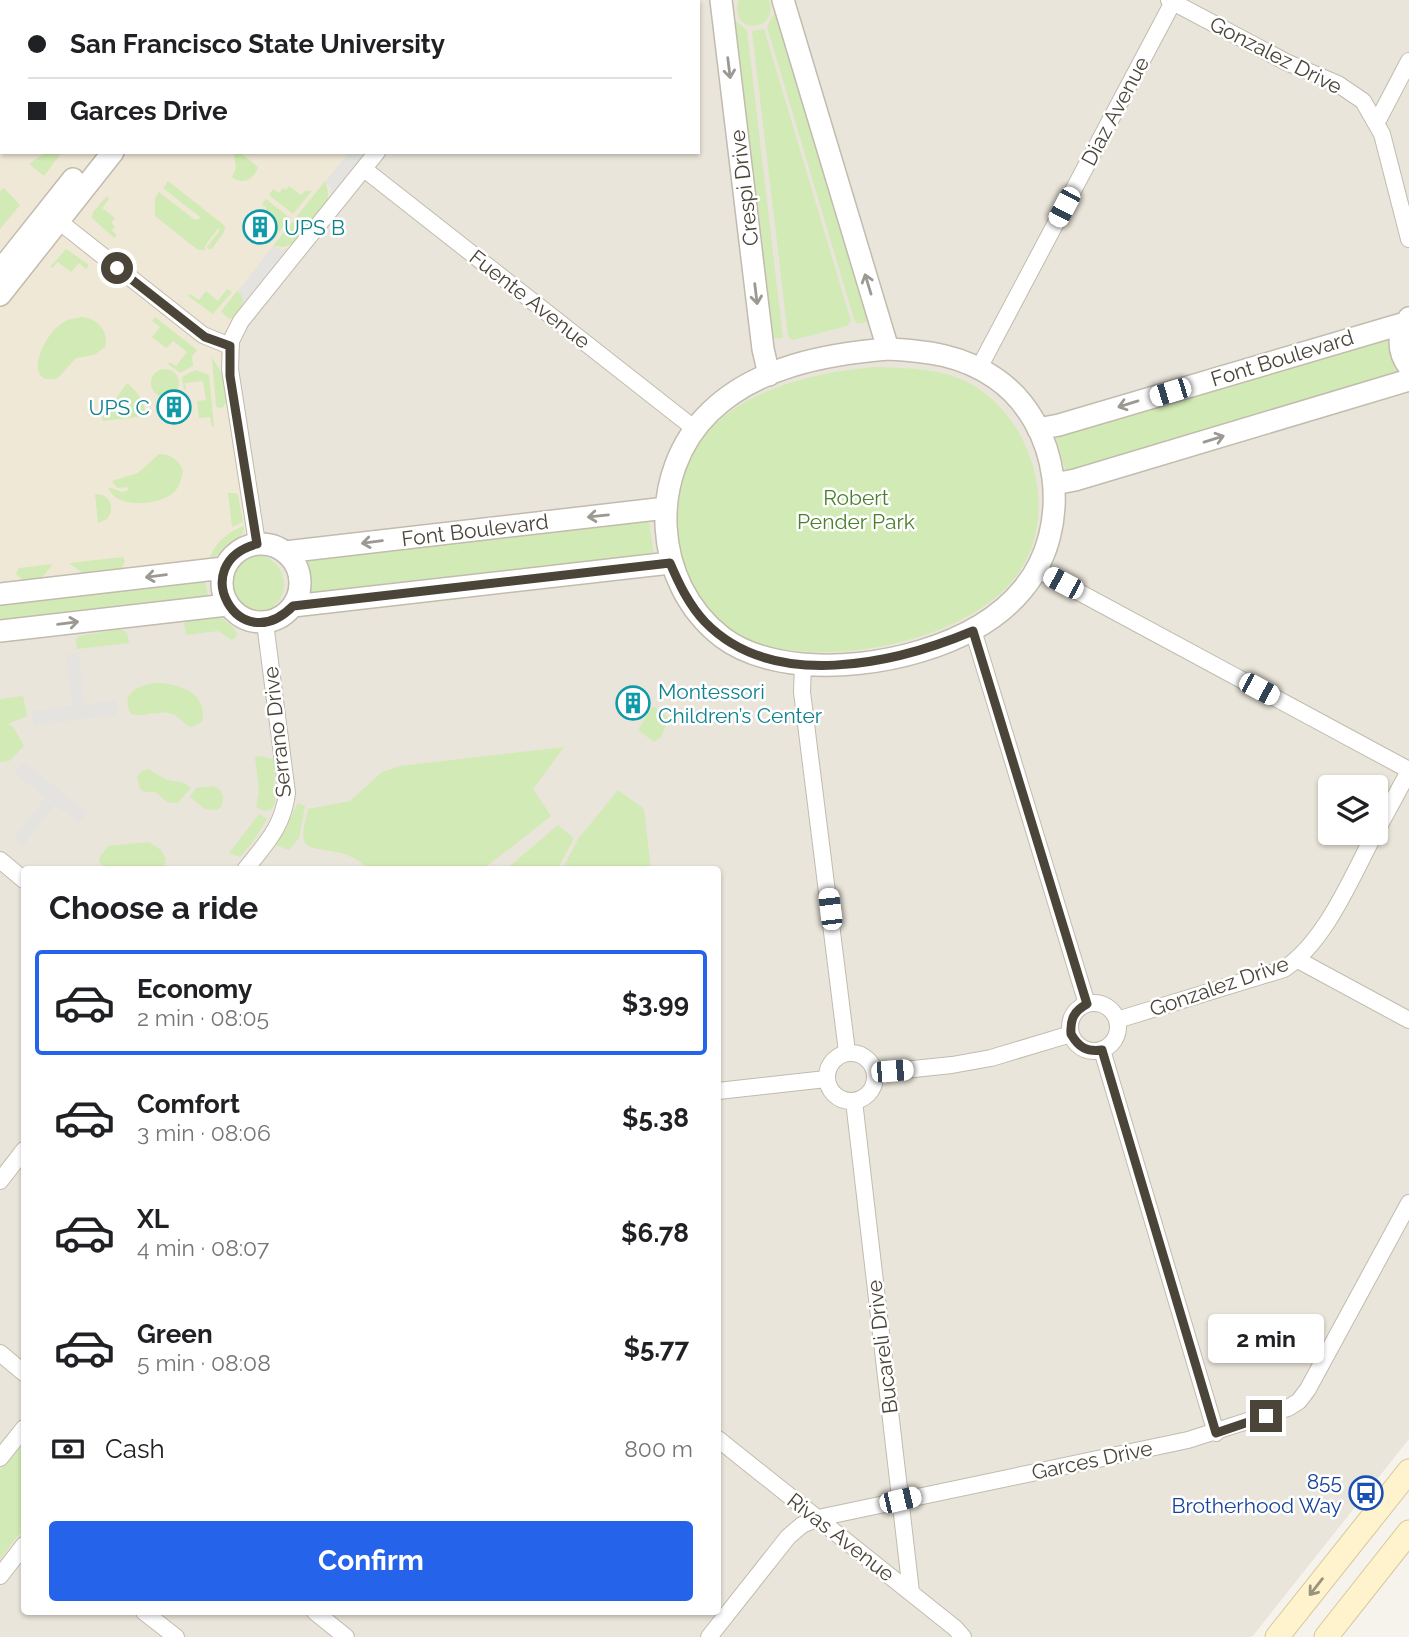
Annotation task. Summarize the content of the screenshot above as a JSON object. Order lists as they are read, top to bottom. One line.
{"streets":{"street":["Gonzalez Drive","Diaz Avenue","Crespi Drive","Fuente Avenue","Font Boulevard","Serrano Drive","Bucareli Drive","Garces Drive","Rivas Avenue"]},"crossings":[["Gonzalez Drive","Diaz Avenue"],["Font Boulevard","Serrano Drive"],["Bucareli Drive","Garces Drive"],["Bucareli Drive","Rivas Avenue"],["Garces Drive","Rivas Avenue"]],"parks":["Robert Pender Park"],"places":{"building":["UPS B","UPS C","Montessori Children’s Center"],"bus stop":["855 Brotherhood Way"]},"page":{"banner":["San Francisco State University","Garces Drive"],"heading":"Choose a ride","list":[{"name":"Economy","note":"2 min · 08:05","value":"$3.99"},{"name":"Comfort","note":"3 min · 08:06","value":"$5.38"},{"name":"XL","note":"4 min · 08:07","value":"$6.78"},{"name":"Green","note":"5 min · 08:08","value":"$5.77"}],"bubble":"2 min","pay":["Cash","800 m"],"buttons":"Confirm"}}
